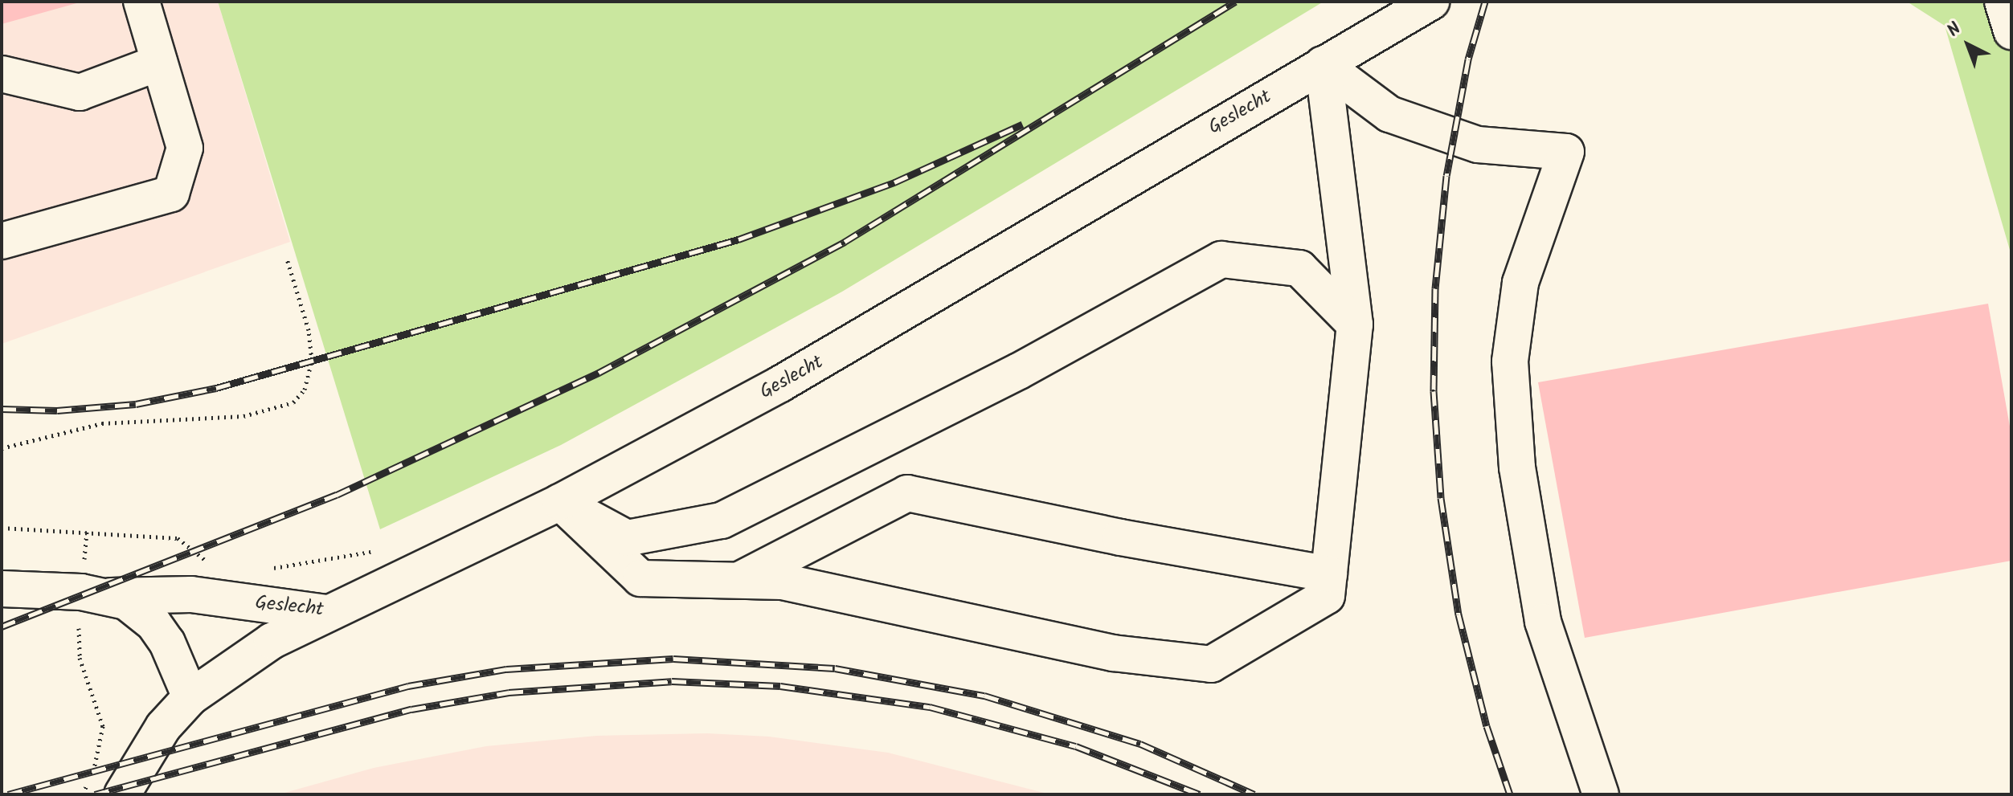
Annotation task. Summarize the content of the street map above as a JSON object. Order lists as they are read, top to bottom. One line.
{"streets":{"street":["Geslecht"]},"north":"top left"}
